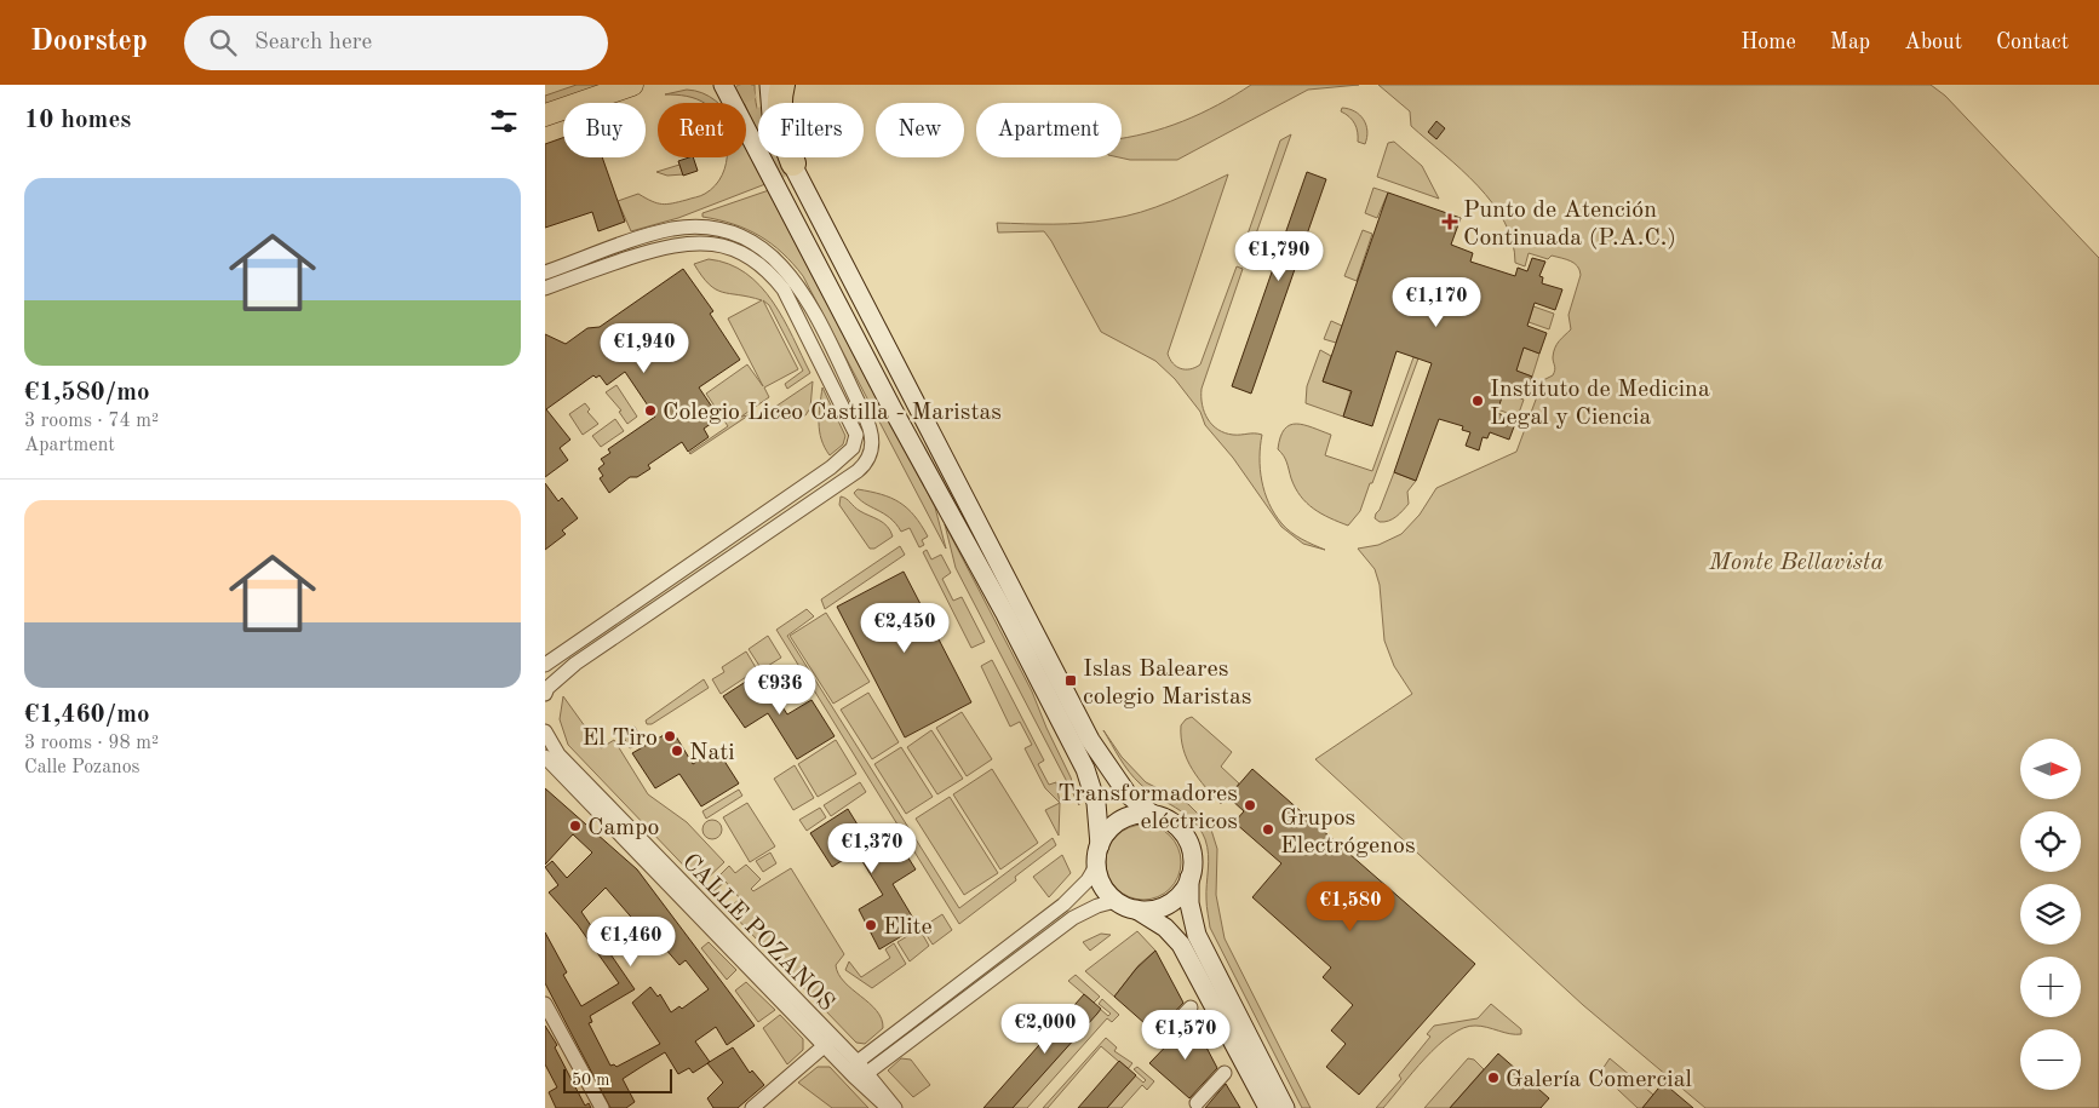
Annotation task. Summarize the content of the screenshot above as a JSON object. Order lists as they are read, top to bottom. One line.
{"streets":{"street":["CALLE POZANOS"]},"parks":["Monte Bellavista"],"places":{"health":["Punto de Atención Continuada (P.A.C.)"],"other":["Instituto de Medicina Legal y Ciencia","Colegio Liceo Castilla - Maristas","El Tiro","Nati","Transformadores eléctricos","Campo","Grupos Electrógenos","Elite","Galería Comercial"],"transit":["Islas Baleares colegio Maristas"]},"scale_bar":"50 m","north":"right","page":{"header":"Doorstep","search":"Search here","nav":["Home","Map","About","Contact"],"heading":"10 homes","chip":["Buy","Rent","Filters","New","Apartment"],"list":[{"name":"€1,580/mo","note":"3 rooms · 74 m² · Apartment"},{"name":"€1,460/mo","note":"3 rooms · 98 m² · Calle Pozanos"}],"price":["€1,790","€1,170","€1,940","€2,450","€936","€1,370","€1,580","€1,460","€2,000","€1,570"],"map_buttons":["+","−"],"scale":"50 m"}}
